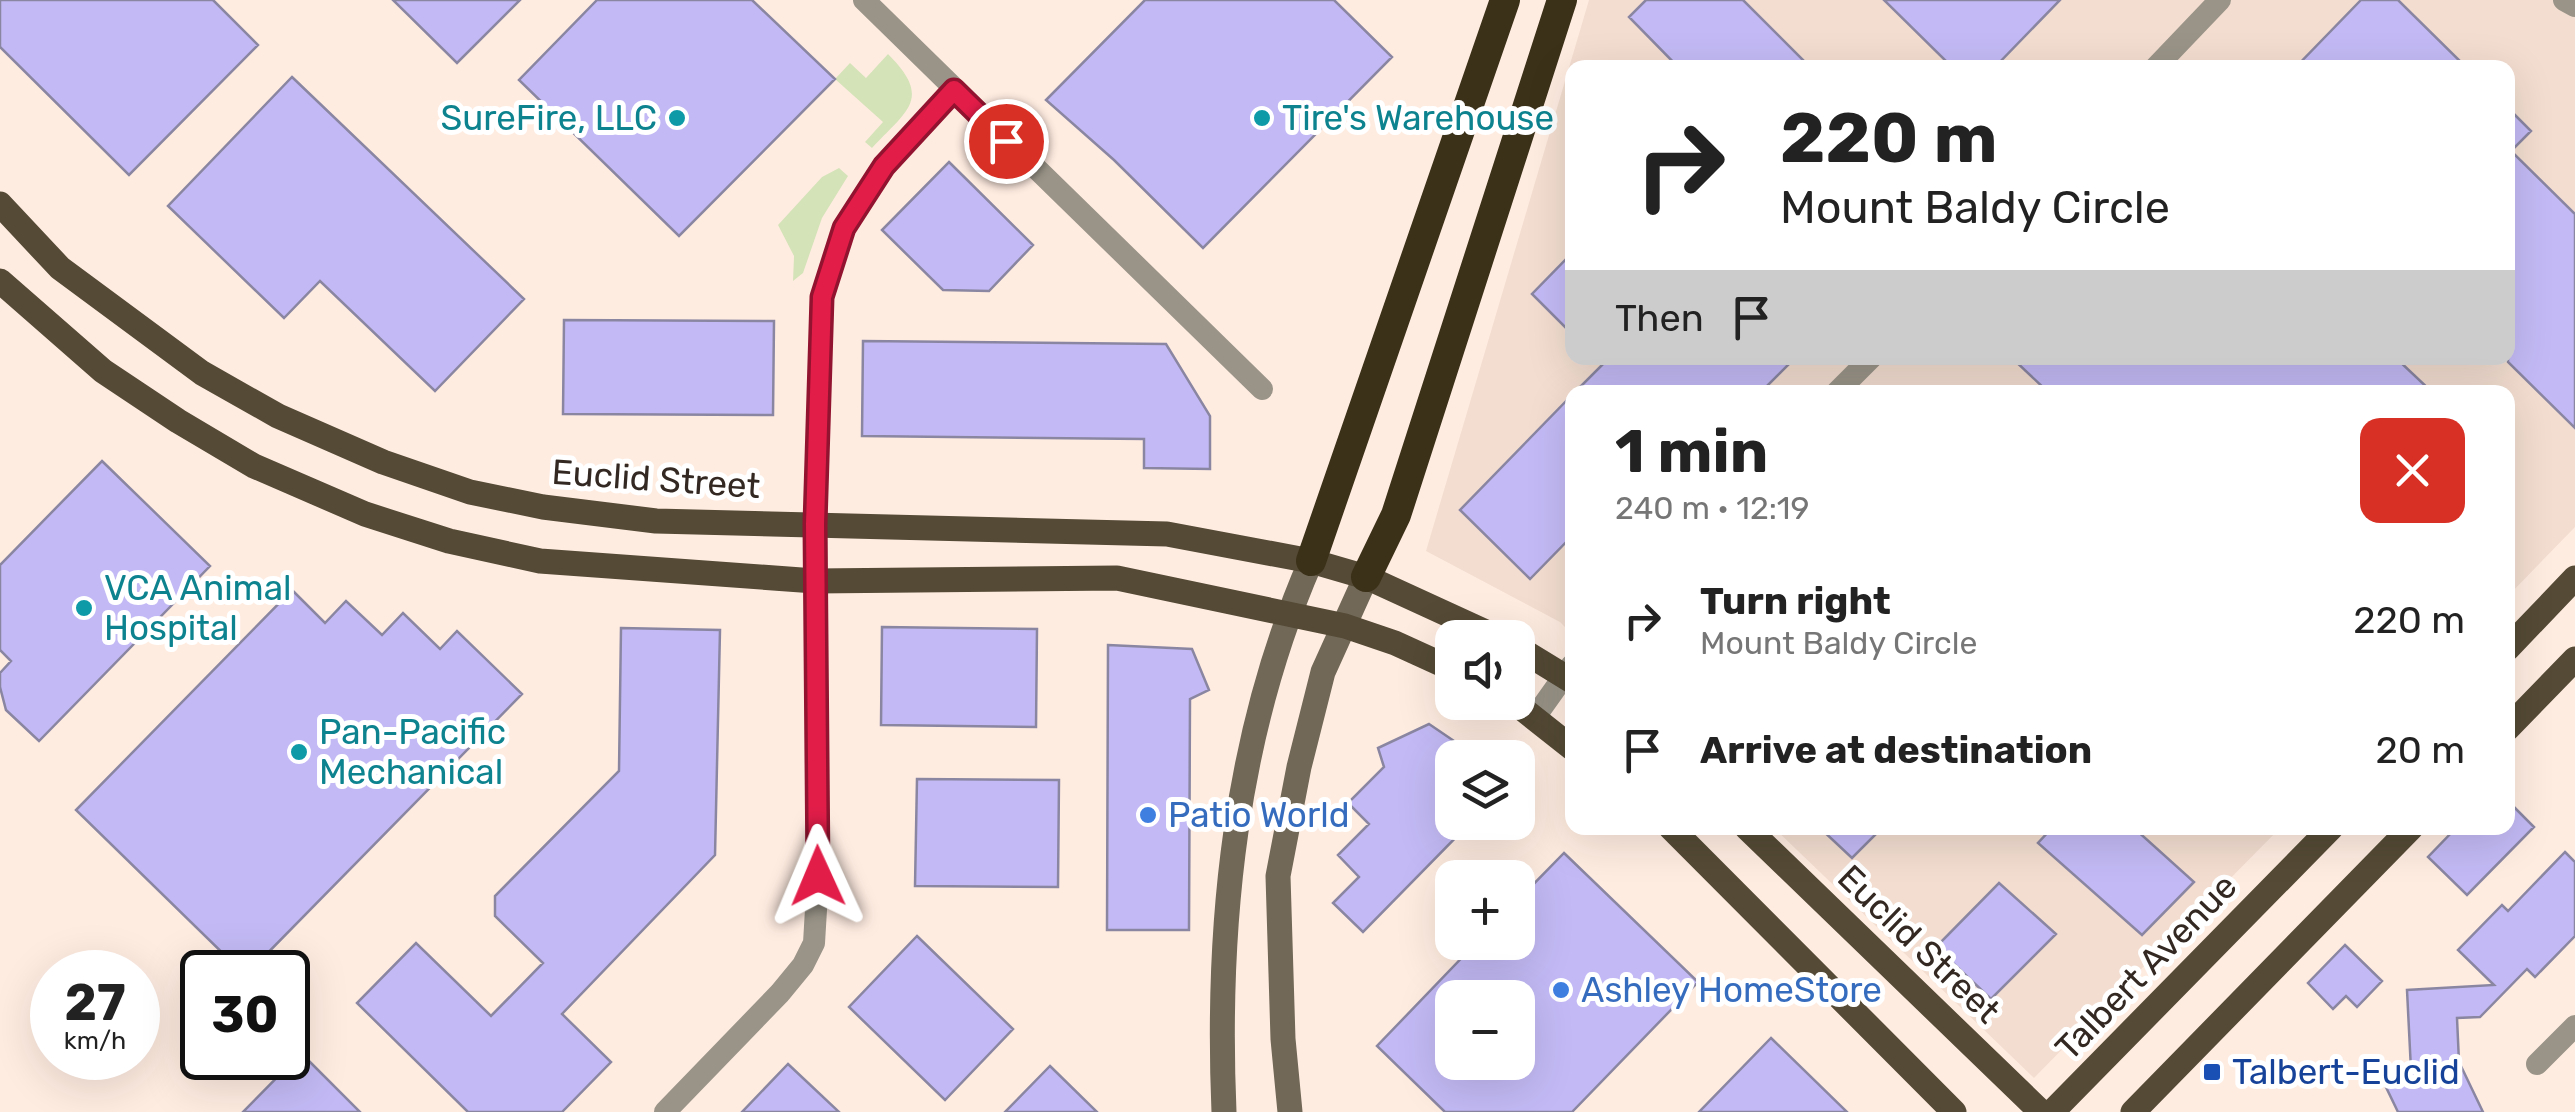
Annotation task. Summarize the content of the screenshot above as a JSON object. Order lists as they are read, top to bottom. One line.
{"streets":{"main road":["Euclid Street","Talbert Avenue"]},"places":{"other":["SureFire, LLC","Tire's Warehouse","VCA Animal Hospital","Pan-Pacific Mechanical","Patio World","Ashley HomeStore"],"transit":["Talbert-Euclid"]},"page":{"turn":["220 m","Mount Baldy Circle"],"then":"Then","heading":["1 min","240 m · 12:19"],"list":[{"name":"Turn right","note":"Mount Baldy Circle","value":"220 m"},{"name":"Arrive at destination","value":"20 m"}],"map_buttons":["+","−"],"speed":"27 km/h","limit":"30"}}
